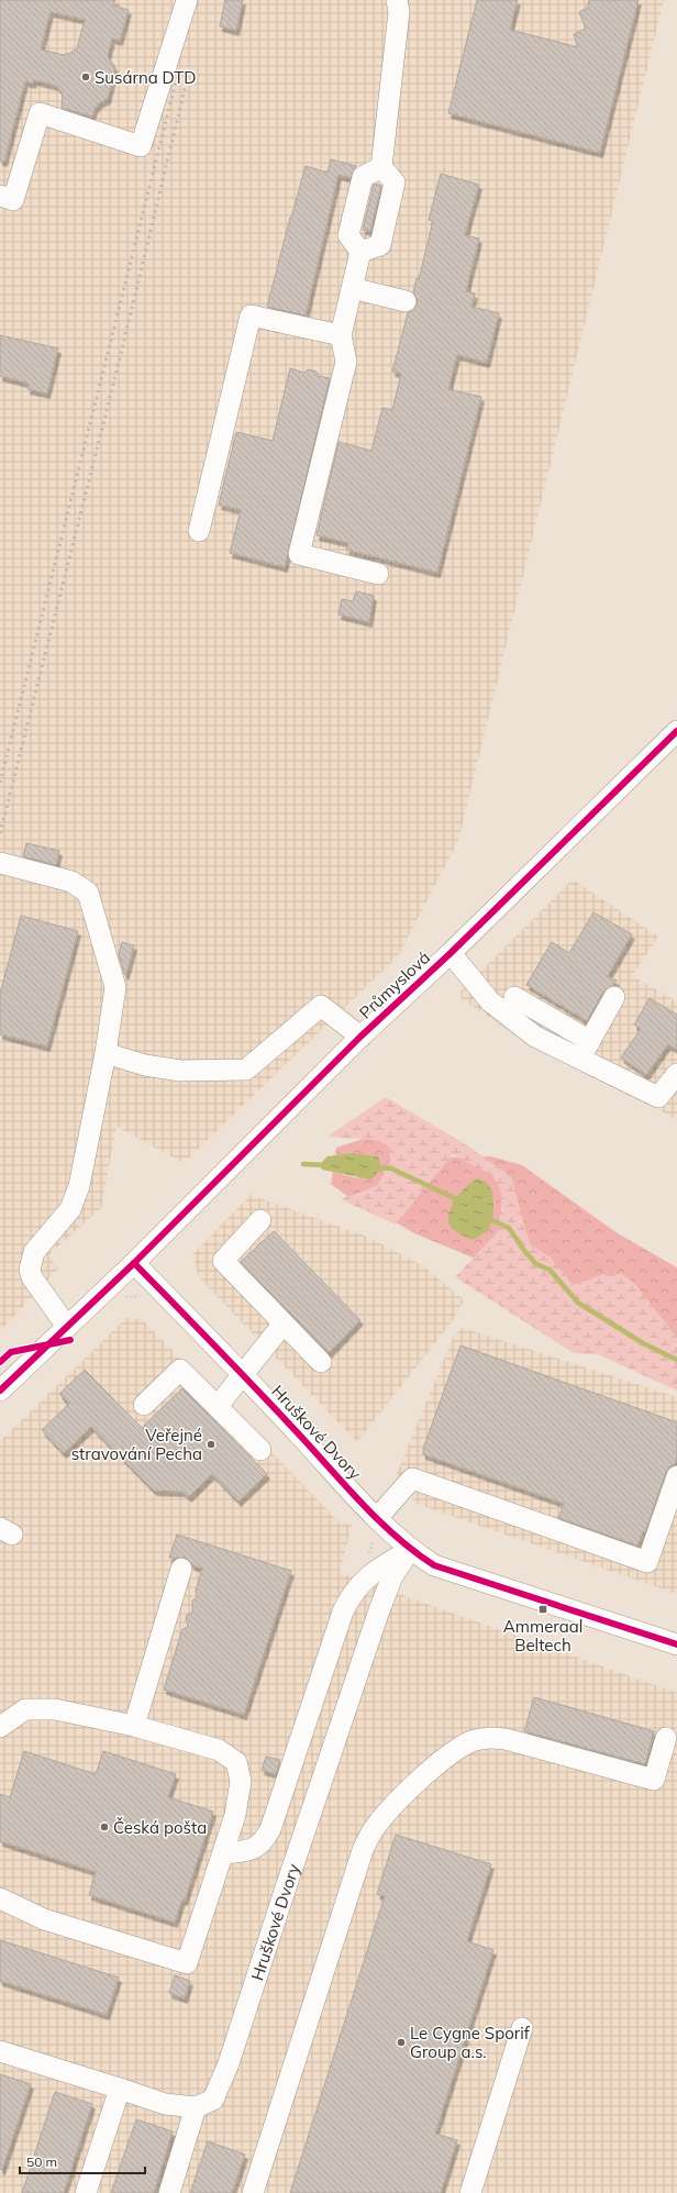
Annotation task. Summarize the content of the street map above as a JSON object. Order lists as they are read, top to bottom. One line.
{"streets":{"street":["Průmyslová","Hruškové Dvory"]},"crossings":[["Průmyslová","Hruškové Dvory"]],"places":{"other":["Susárna DTD","Veřejné stravování Pecha","Česká pošta","Le Cygne Sporif Group a.s."],"transit":["Ammeraal Beltech"]},"scale_bar":"50 m"}
